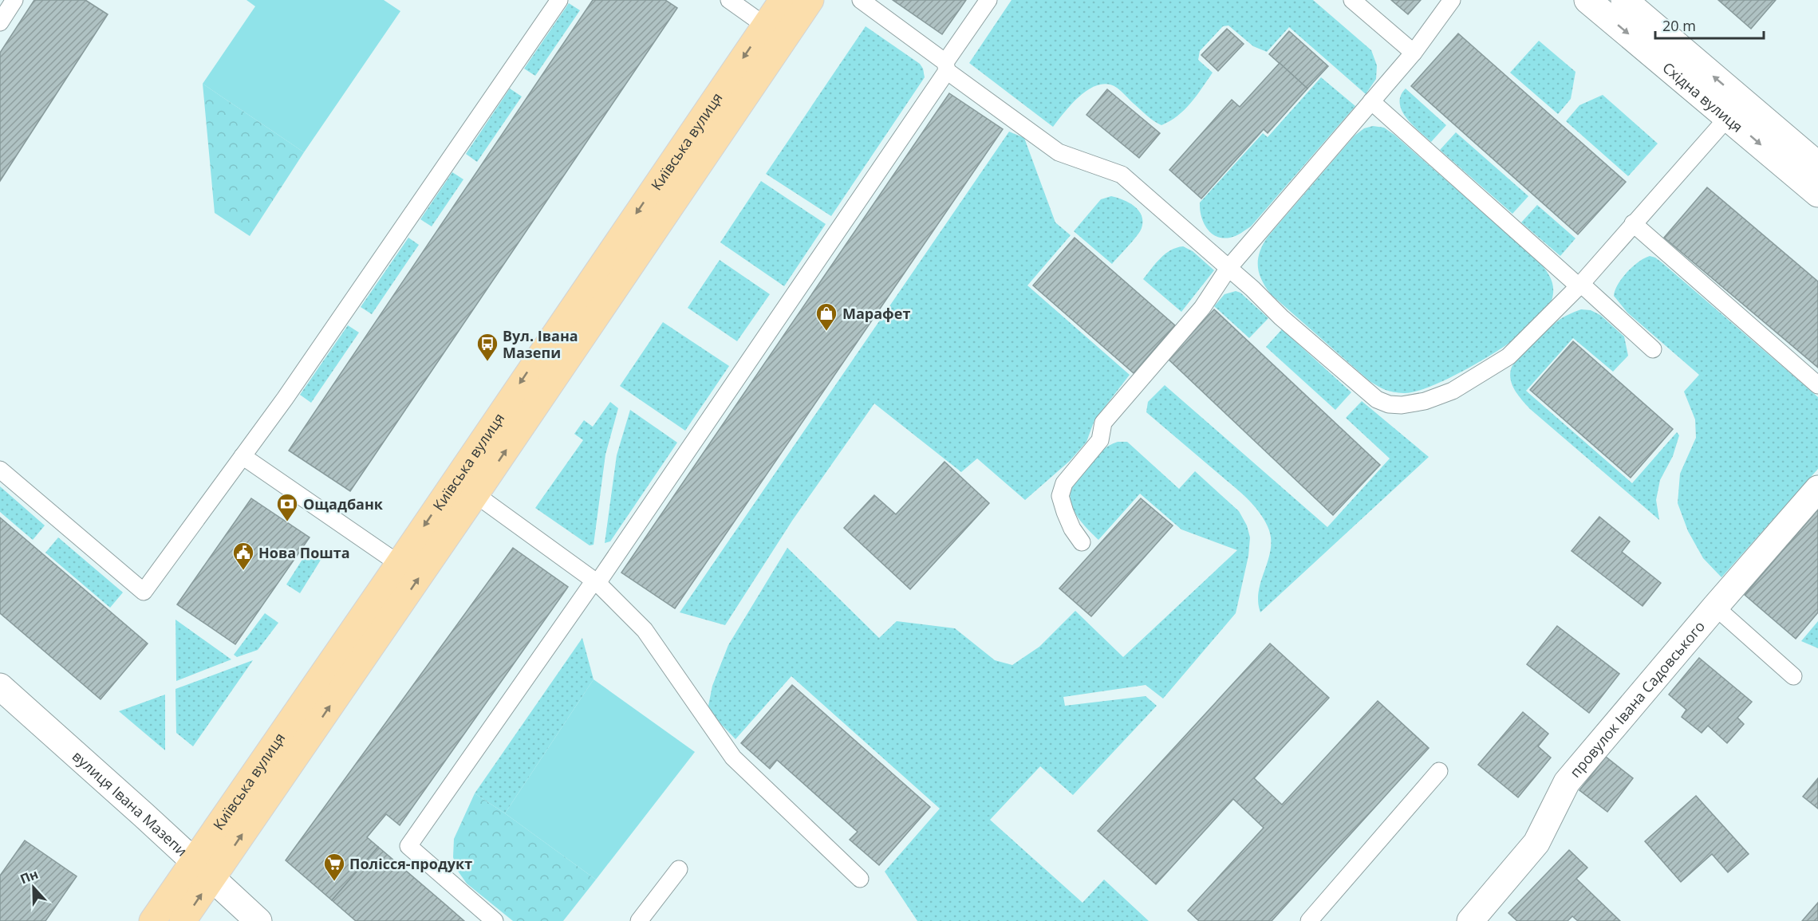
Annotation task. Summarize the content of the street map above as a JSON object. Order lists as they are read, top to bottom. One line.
{"streets":{"main road":["Київська вулиця"],"street":["Східна вулиця","провулок Івана Садовського","вулиця Івана Мазепи"]},"crossings":[["Київська вулиця","вулиця Івана Мазепи"]],"places":{"shop":["Марафет"],"bus stop":["Вул. Івана Мазепи"],"bank":["Ощадбанк"],"public building":["Нова Пошта"],"supermarket":["Полісся-продукт"]},"scale_bar":"20 m","north":"top"}
